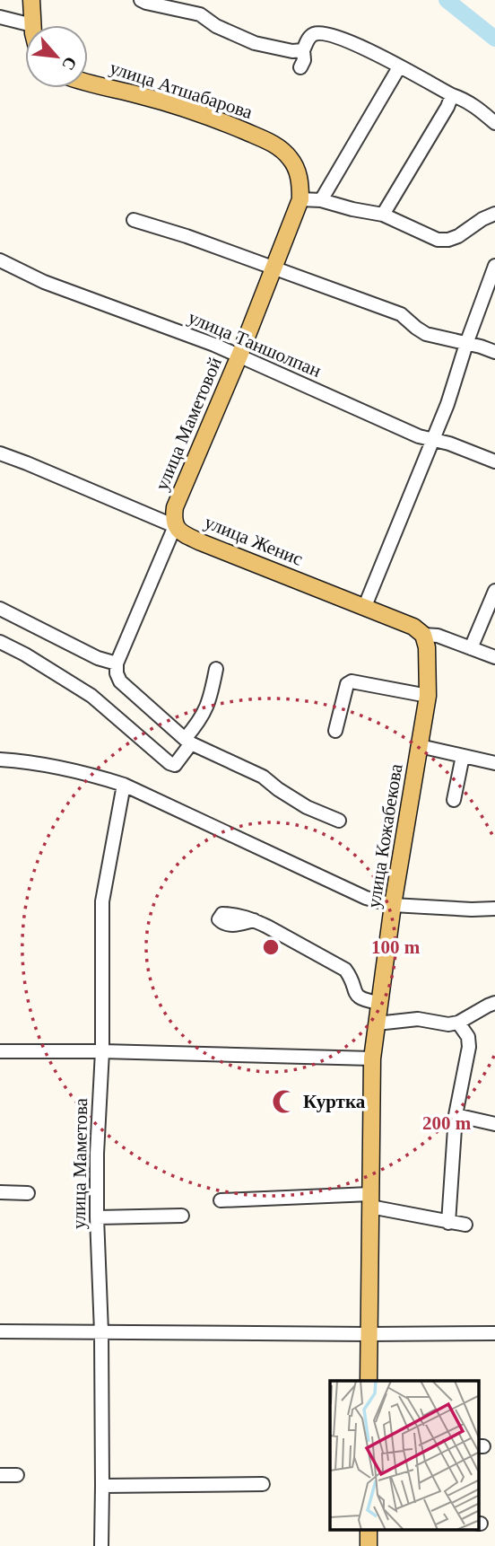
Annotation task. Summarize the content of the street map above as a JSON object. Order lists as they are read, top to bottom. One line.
{"streets":{"main road":["улица Атшабарова","улица Маметовой","улица Женис","улица Кожабекова"],"street":["улица Таншолпан","улица Маметова"]},"crossings":[["улица Атшабарова","улица Маметовой"],["улица Таншолпан","улица Маметовой"],["улица Маметовой","улица Женис"],["улица Женис","улица Кожабекова"]],"places":{"mosque":["Куртка"]},"north":"bottom right","rings":["100 m","200 m"]}
